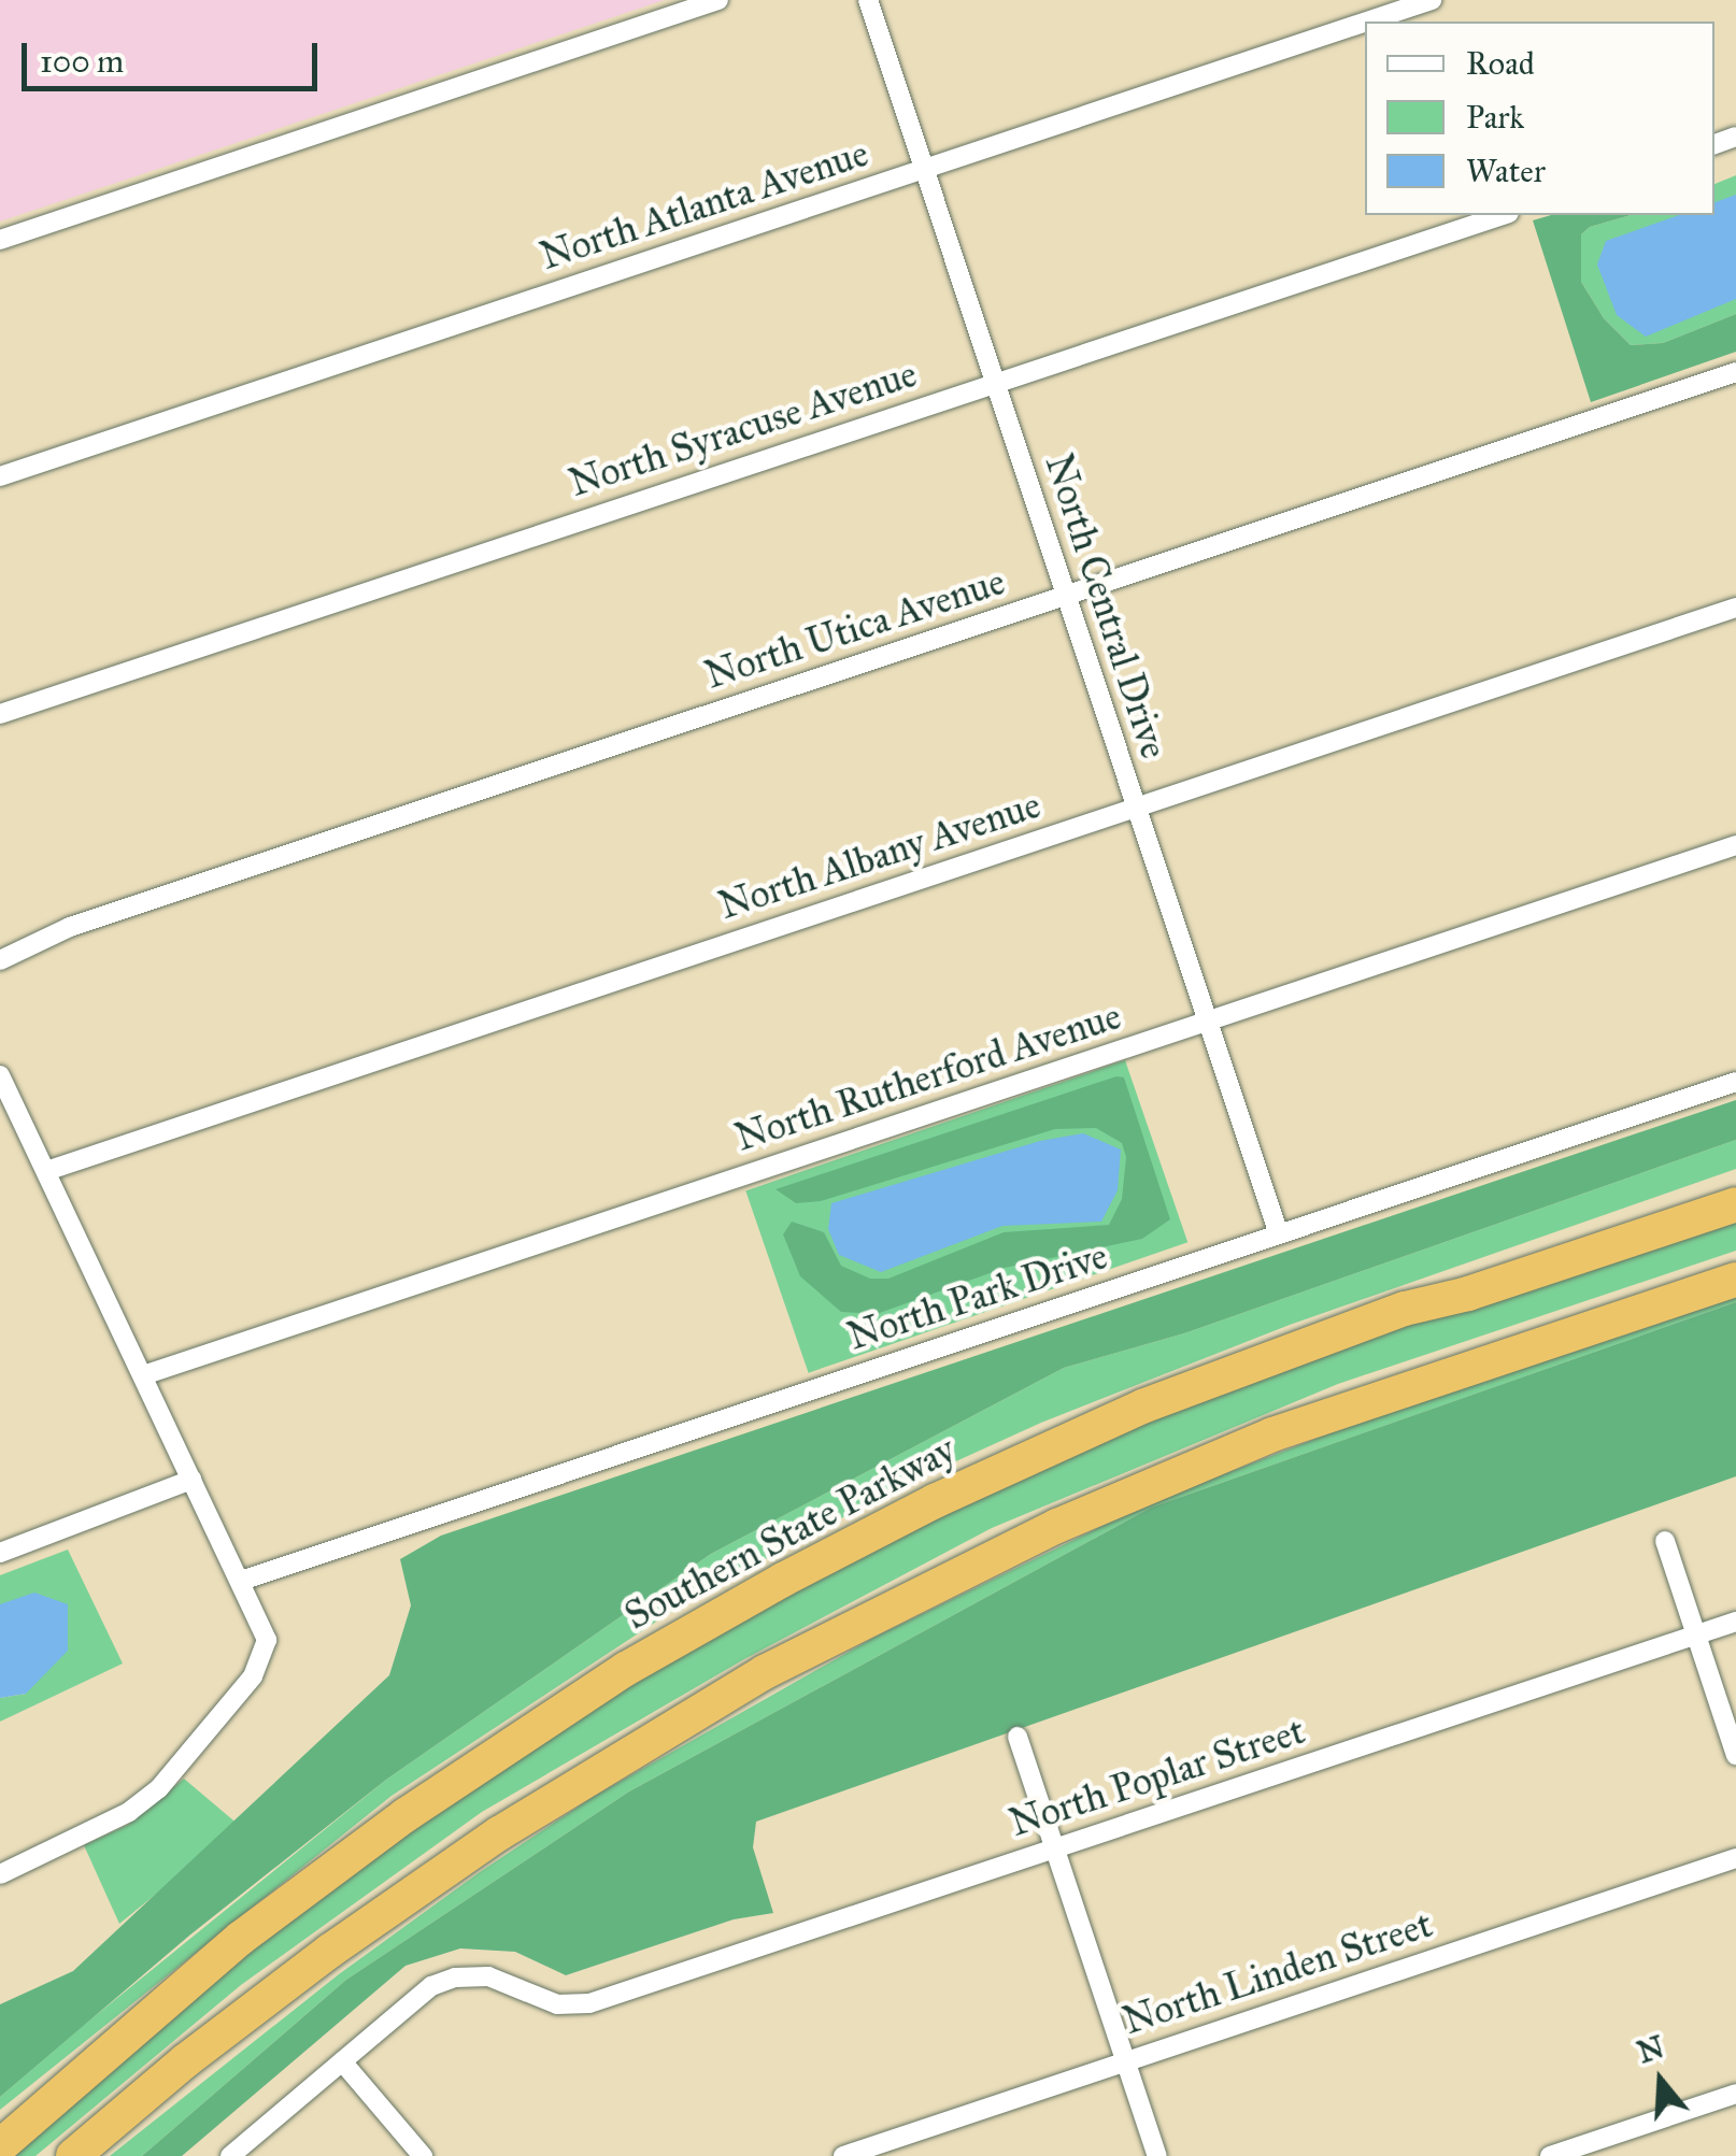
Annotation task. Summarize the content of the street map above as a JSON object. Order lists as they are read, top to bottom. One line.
{"streets":{"highway":["Southern State Parkway"],"street":["North Atlanta Avenue","North Syracuse Avenue","North Central Drive","North Utica Avenue","North Albany Avenue","North Rutherford Avenue","North Park Drive","North Poplar Street","North Linden Street"]},"crossings":[["North Atlanta Avenue","North Central Drive"],["North Syracuse Avenue","North Central Drive"],["North Central Drive","North Utica Avenue"],["North Central Drive","North Albany Avenue"],["North Central Drive","North Rutherford Avenue"],["North Central Drive","North Park Drive"]],"legend":["Road","Park","Water"],"scale_bar":"100 m","north":"top"}
